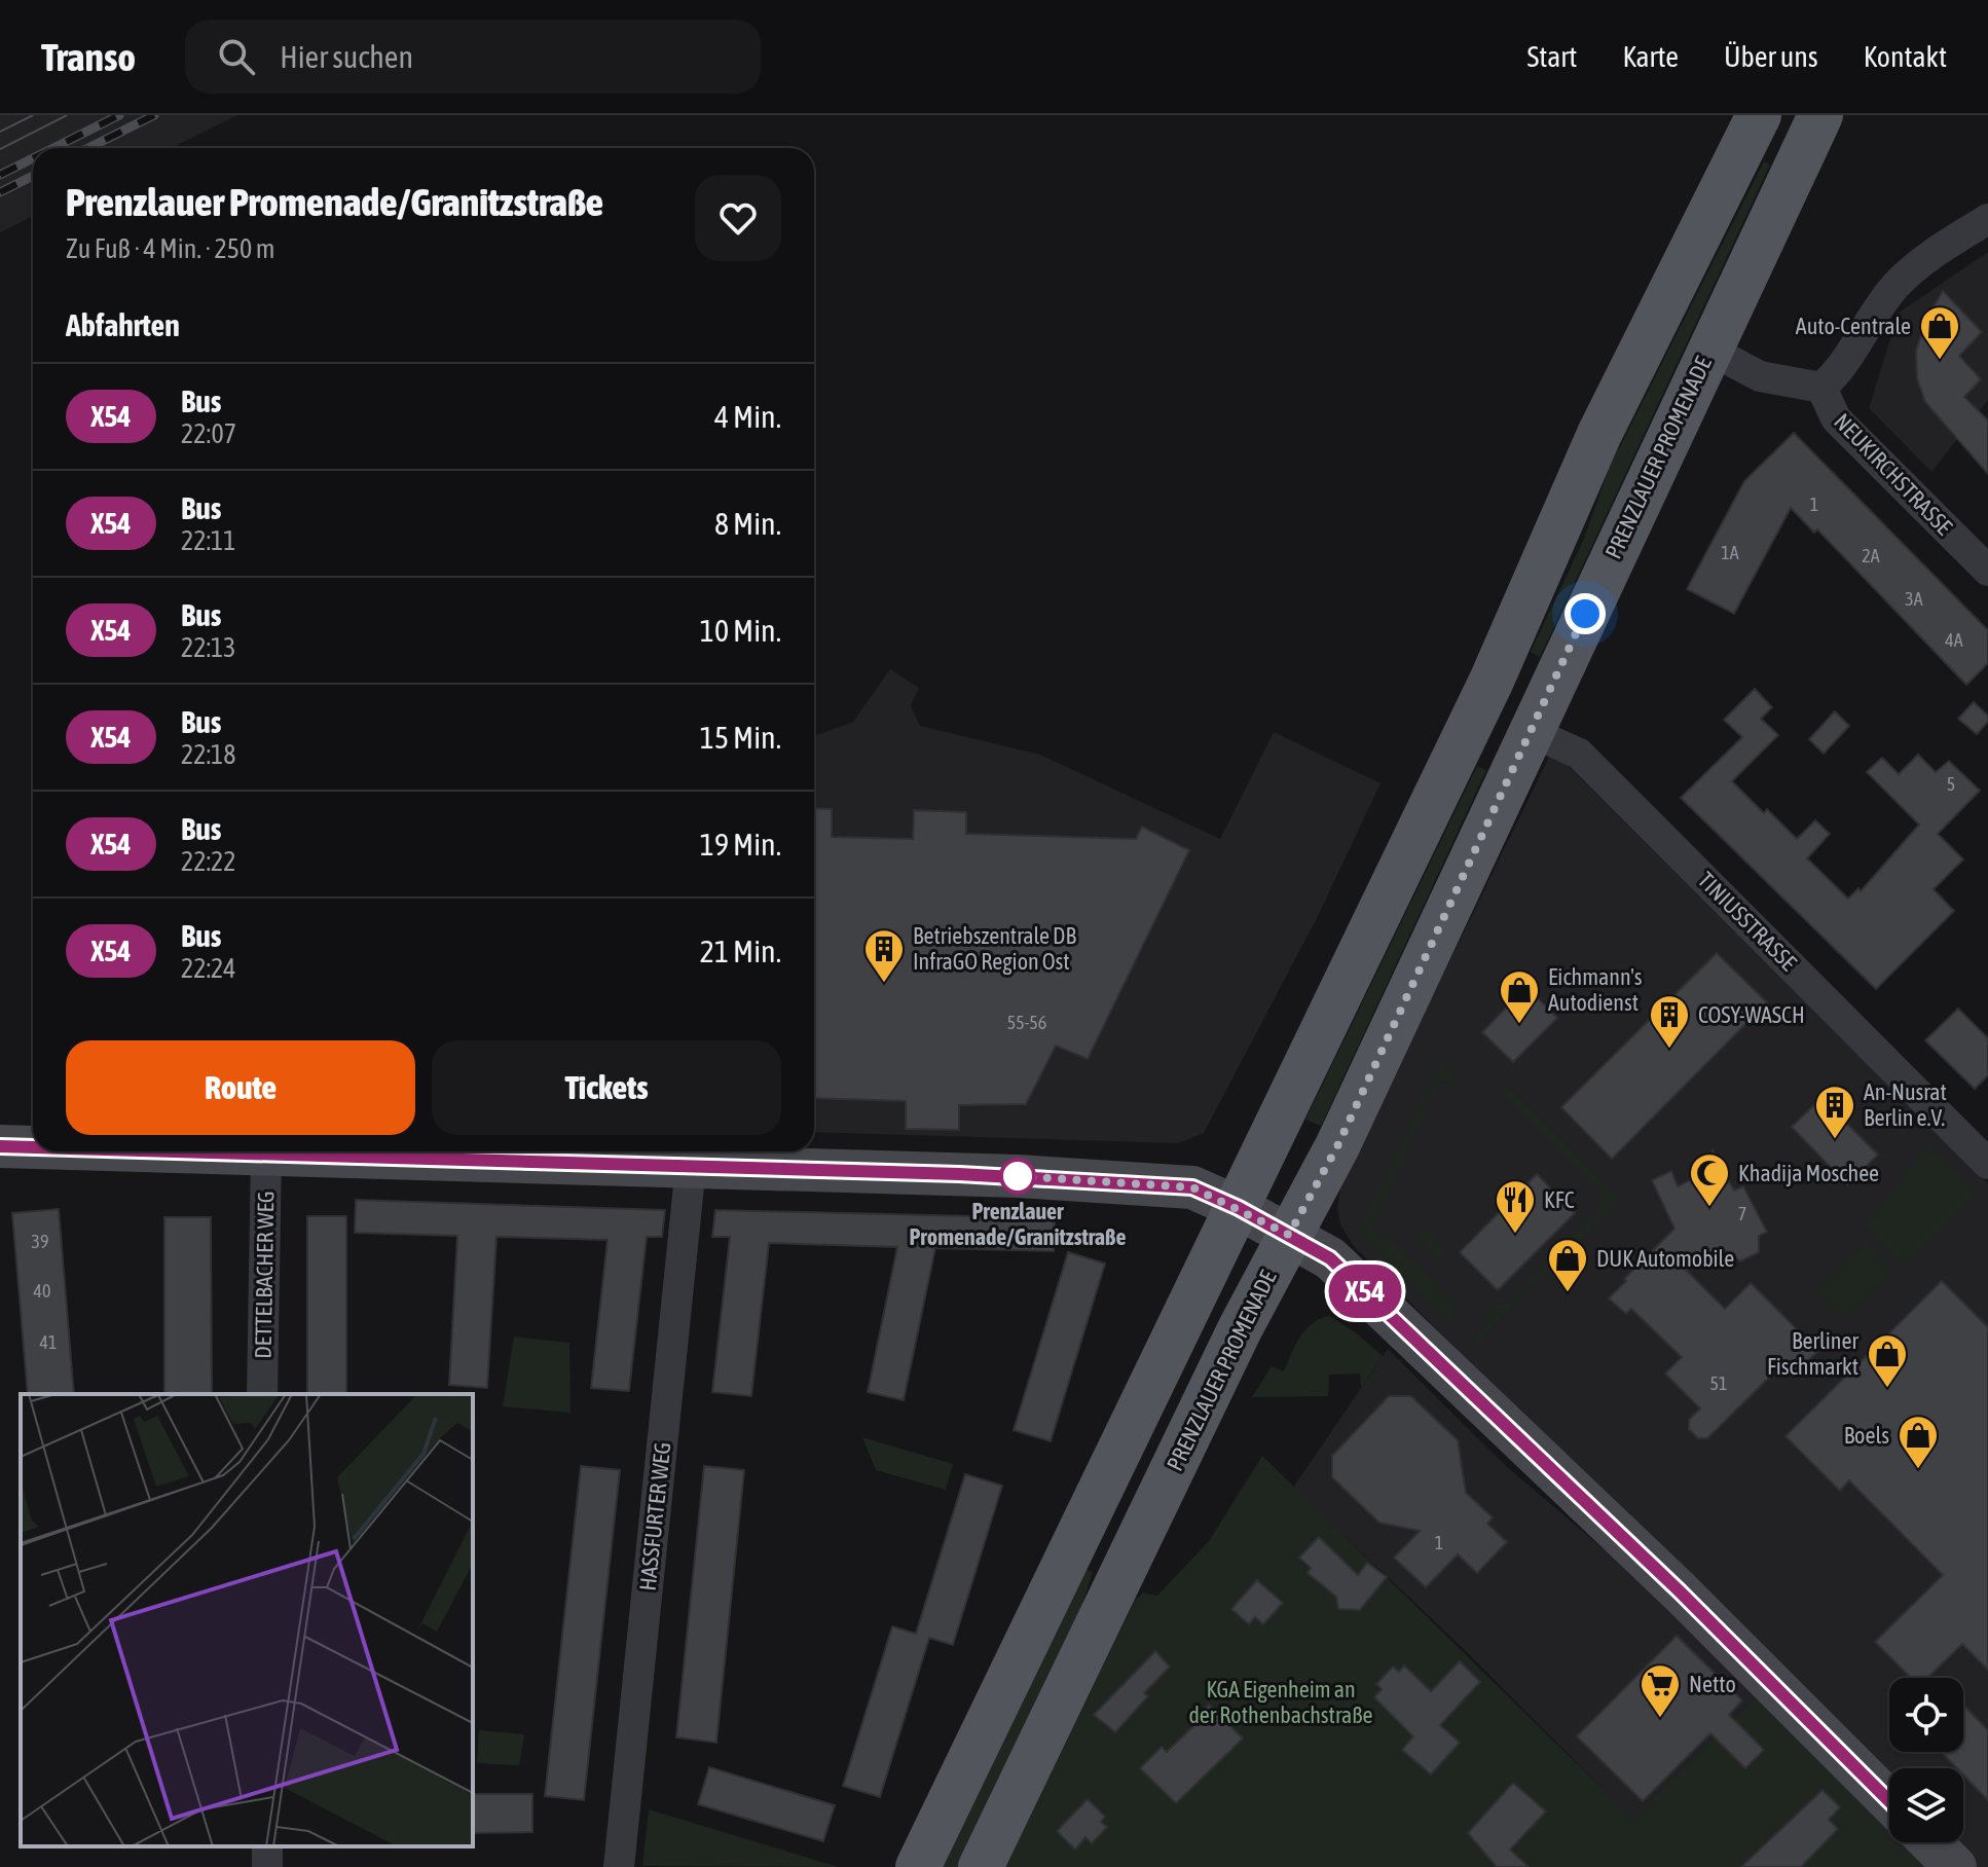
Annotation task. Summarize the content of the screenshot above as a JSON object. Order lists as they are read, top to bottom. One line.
{"streets":{"main road":["PRENZLAUER PROMENADE"],"street":["NEUKIRCHSTRASSE","TINIUSSTRASSE","DETTELBACHER WEG","HASSFURTER WEG"]},"crossings":[["PRENZLAUER PROMENADE","NEUKIRCHSTRASSE"],["PRENZLAUER PROMENADE","TINIUSSTRASSE"]],"parks":["KGA Eigenheim an der Rothenbachstraße"],"places":{"shop":["Auto-Centrale","Eichmann's Autodienst","DUK Automobile","Berliner Fischmarkt","Boels"],"building":["Betriebszentrale DB InfraGO Region Ost","COSY-WASCH","An-Nusrat Berlin e.V."],"other":["Prenzlauer Promenade/Granitzstraße"],"mosque":["Khadija Moschee"],"restaurant":["KFC"],"supermarket":["Netto"]},"lines":["bus line X54"],"house_numbers":["1","1A","2A","3A","4A","5","55-56","7","39","40","41","51","1"],"page":{"header":"Transo","search":"Hier suchen","nav":["Start","Karte","Über uns","Kontakt"],"on_map":"X54","heading":[["Prenzlauer Promenade/Granitzstraße","Zu Fuß · 4 Min. · 250 m"],"Abfahrten"],"list":[{"mark":"X54","name":"Bus","note":"22:07","value":"4 Min."},{"mark":"X54","name":"Bus","note":"22:11","value":"8 Min."},{"mark":"X54","name":"Bus","note":"22:13","value":"10 Min."},{"mark":"X54","name":"Bus","note":"22:18","value":"15 Min."},{"mark":"X54","name":"Bus","note":"22:22","value":"19 Min."},{"mark":"X54","name":"Bus","note":"22:24","value":"21 Min."}],"buttons":["Route","Tickets"]}}
